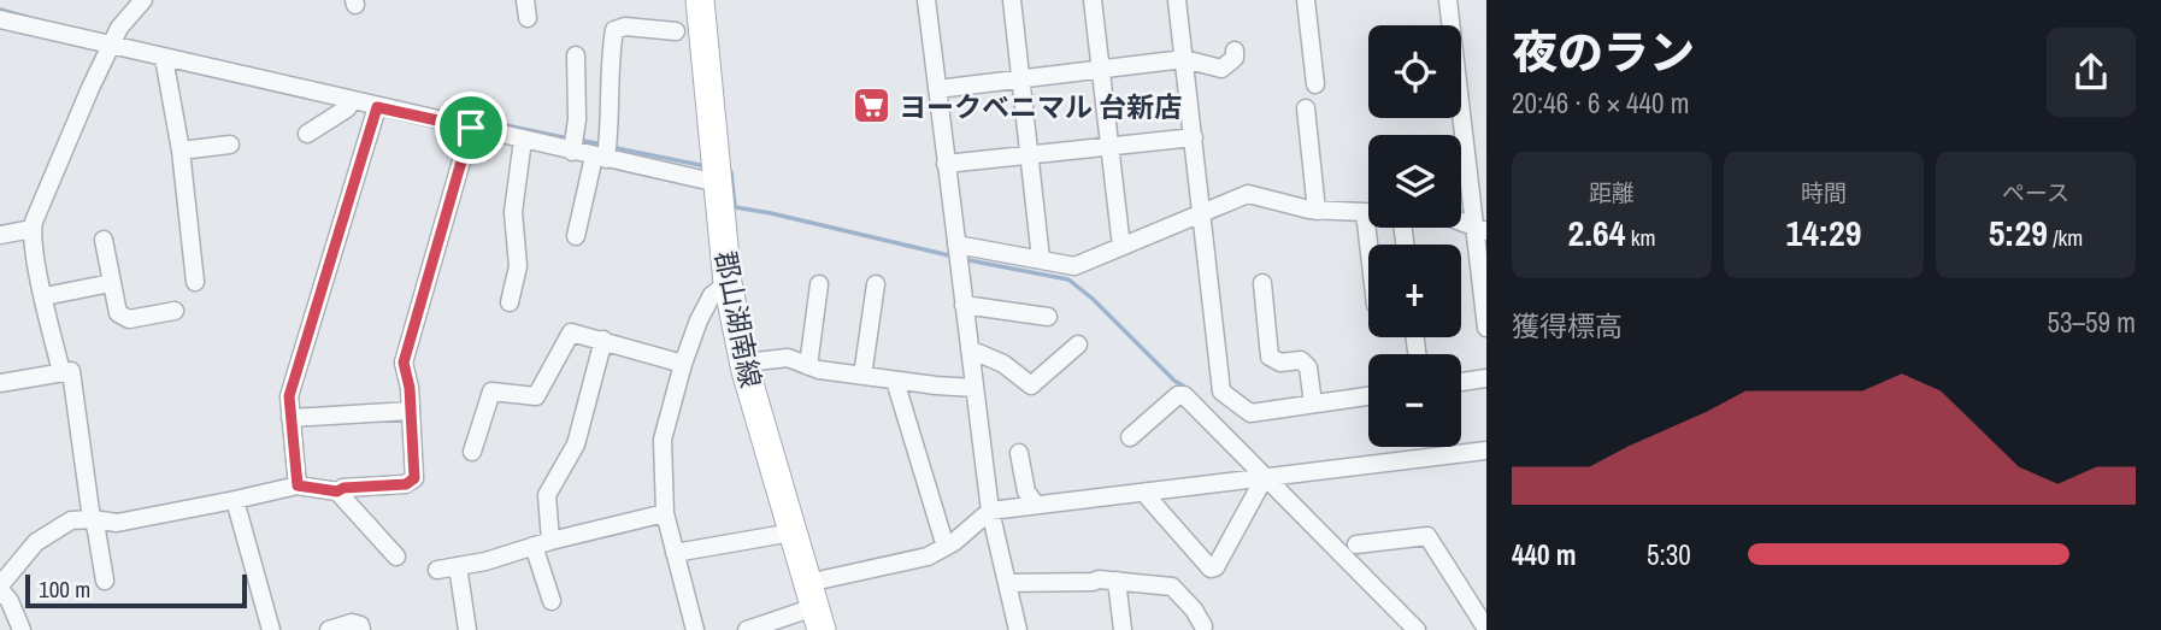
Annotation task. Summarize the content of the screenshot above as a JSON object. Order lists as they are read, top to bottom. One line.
{"streets":{"main road":["郡山湖南線"]},"places":{"supermarket":["ヨークベニマル 台新店"]},"scale_bar":"100 m","page":{"heading":["夜のラン","20:46 · 6 × 440 m"],"map_buttons":["+","−"],"stats":[["距離","2.64 km"],["時間","14:29"],["ペース","5:29 /km"]],"chart":["獲得標高","53–59 m"],"list":[{"name":"440 m","note":"5:30"}],"scale":"100 m"}}
